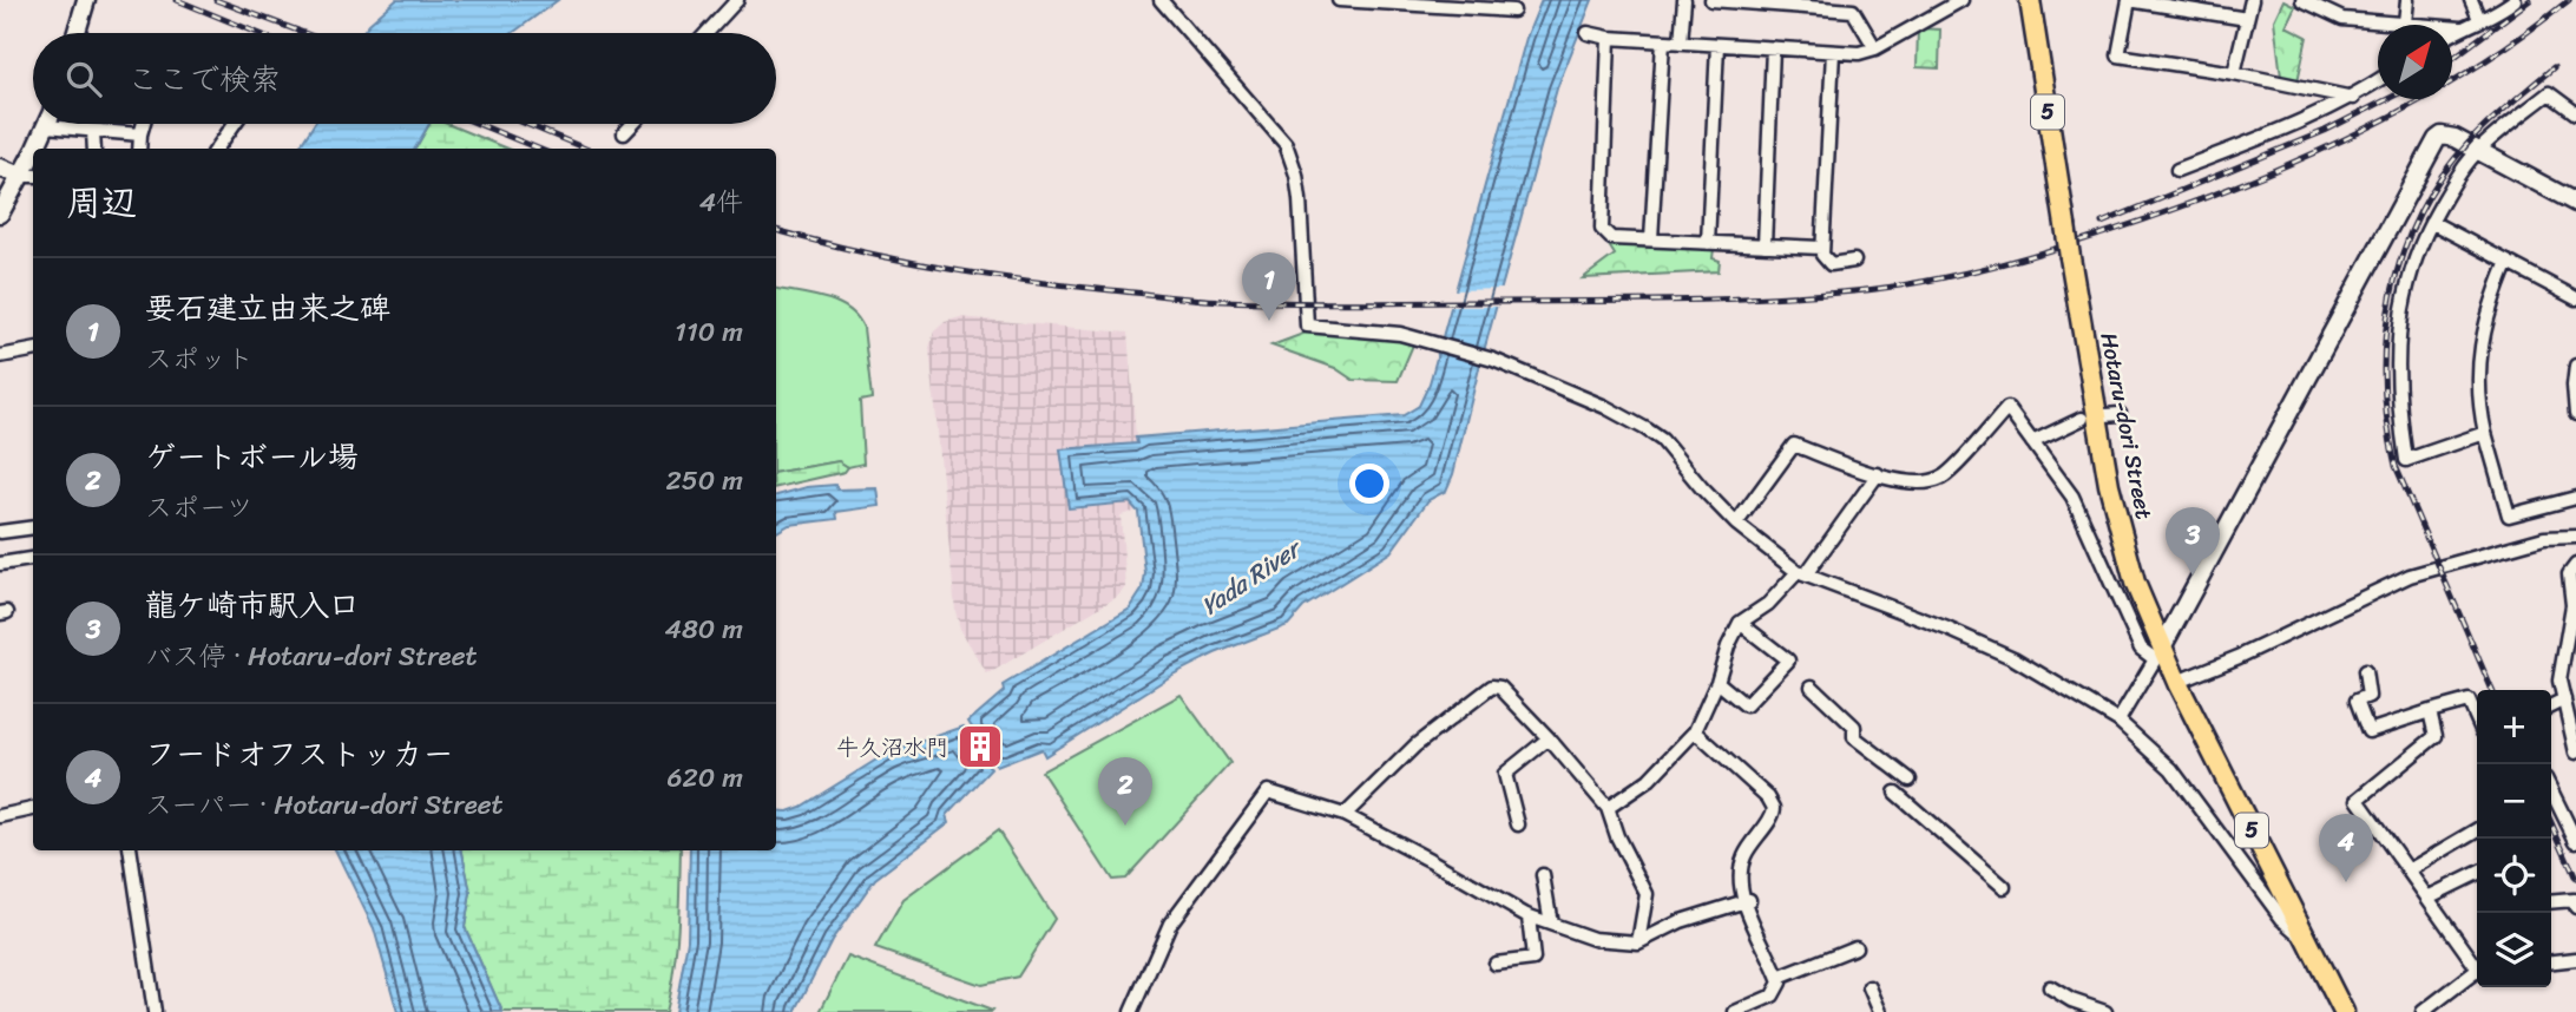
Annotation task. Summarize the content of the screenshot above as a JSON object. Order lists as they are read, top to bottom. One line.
{"streets":{"main road":["5","Hotaru-dori Street"]},"water":["Yada River"],"places":{"building":["牛久沼水門"]},"north":"top right","page":{"search":"ここで検索","heading":["周辺","4件"],"pins":["1","3","2","4"],"list":[{"mark":"1","name":"要石建立由来之碑","note":"スポット","value":"110 m"},{"mark":"2","name":"ゲートボール場","note":"スポーツ","value":"250 m"},{"mark":"3","name":"龍ケ崎市駅入口","note":"バス停 · Hotaru-dori Street","value":"480 m"},{"mark":"4","name":"フードオフストッカー","note":"スーパー · Hotaru-dori Street","value":"620 m"}],"map_buttons":["+","−"]}}
